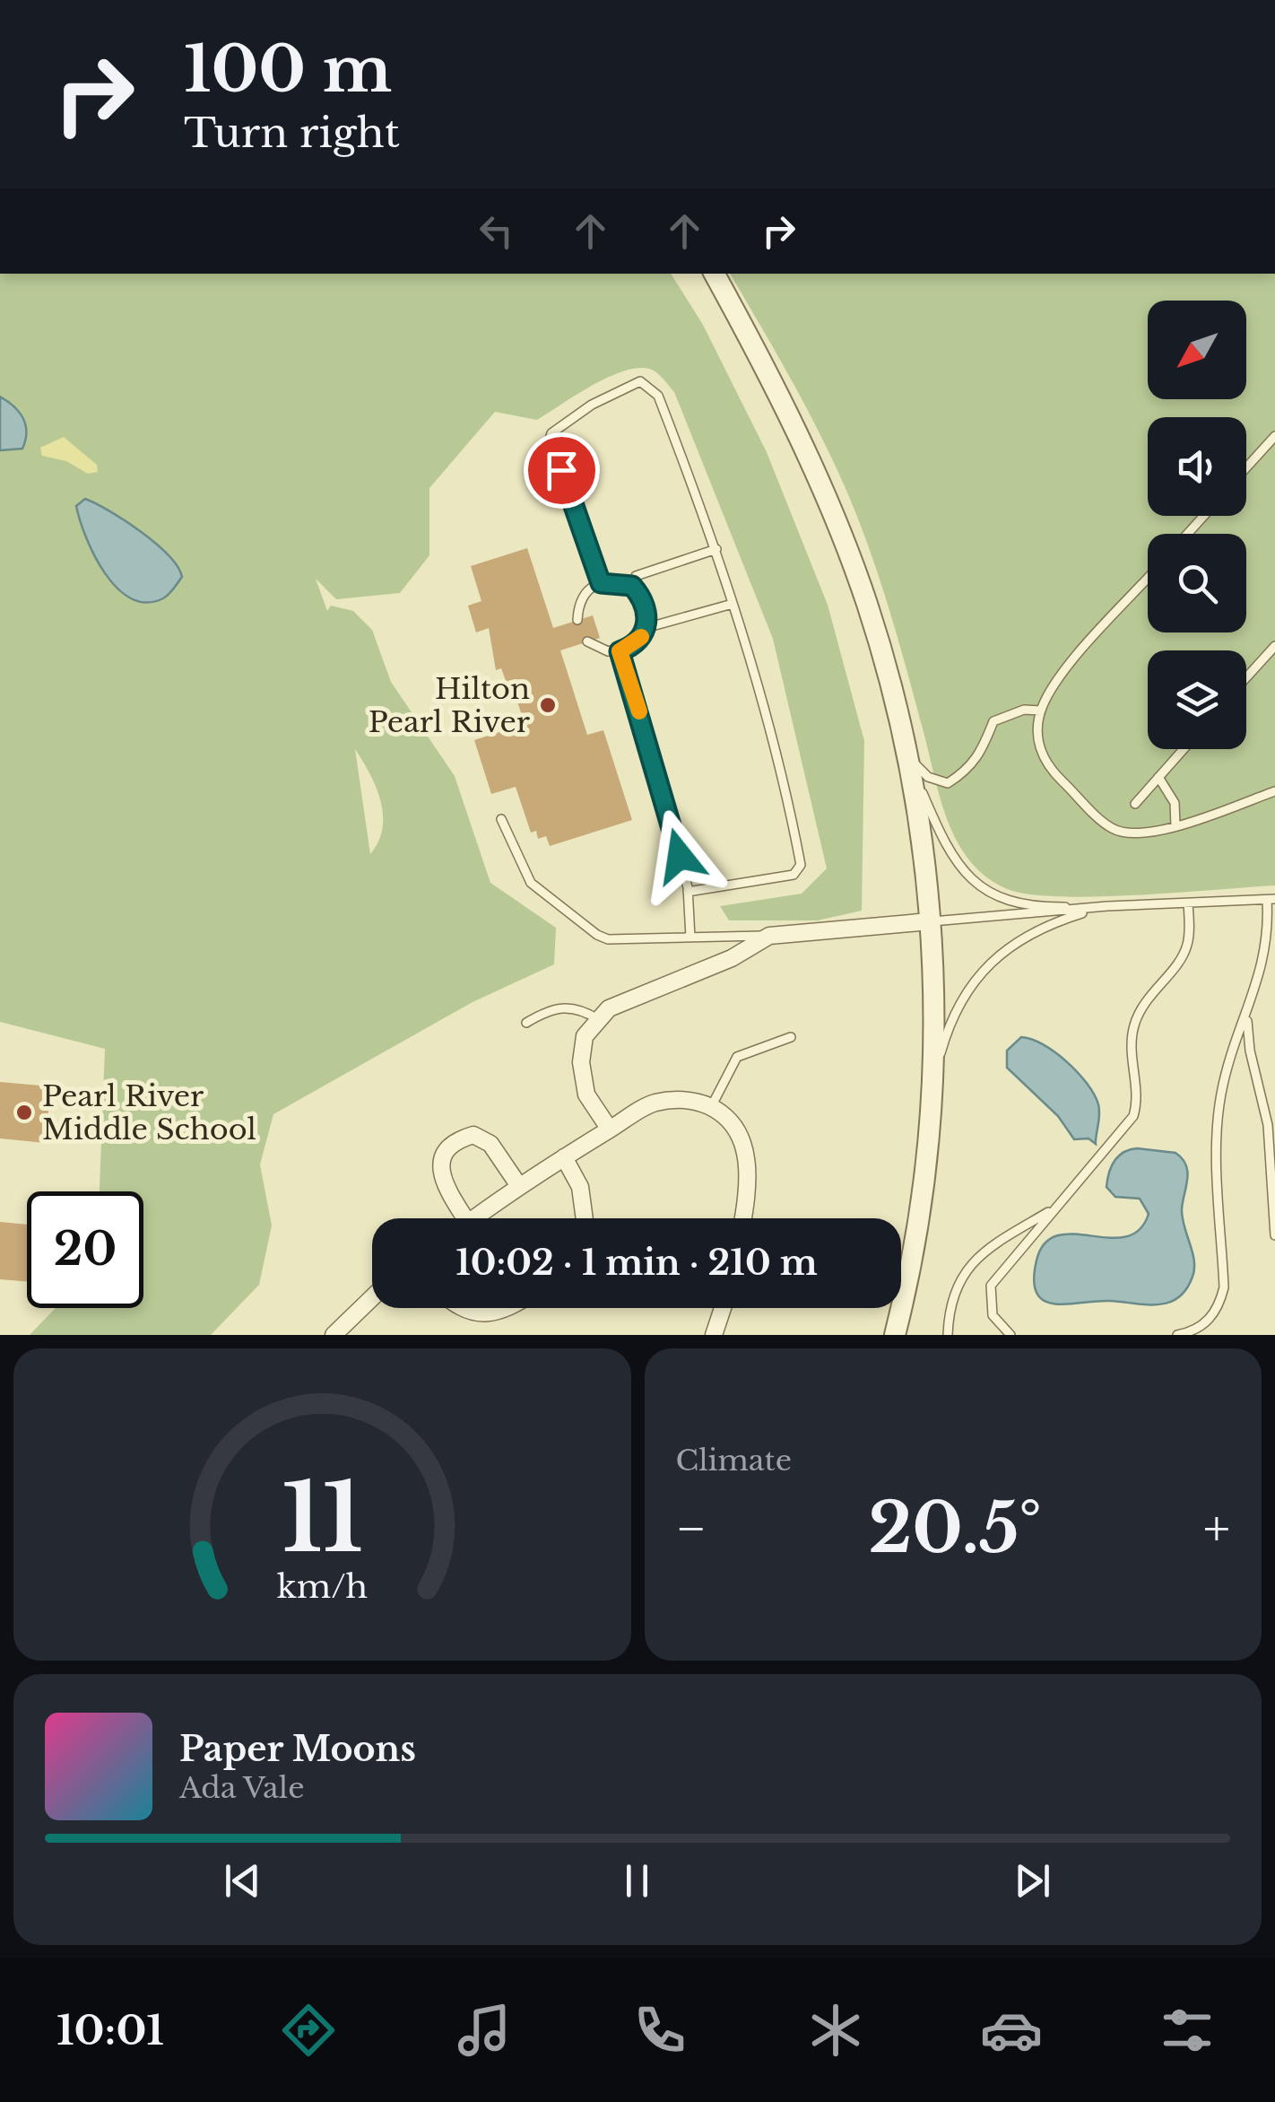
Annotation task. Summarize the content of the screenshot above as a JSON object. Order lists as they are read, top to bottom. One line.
{"places":["Hilton Pearl River","Pearl River Middle School"],"north":"bottom left","page":{"turn":["100 m","Turn right"],"limit":"20","trip":"10:02 · 1 min · 210 m","tile":"Climate","heat":["−","20.5°","+"],"song":["Paper Moons","Ada Vale"],"tabs":"10:01","gauge":["11","km/h"]}}
